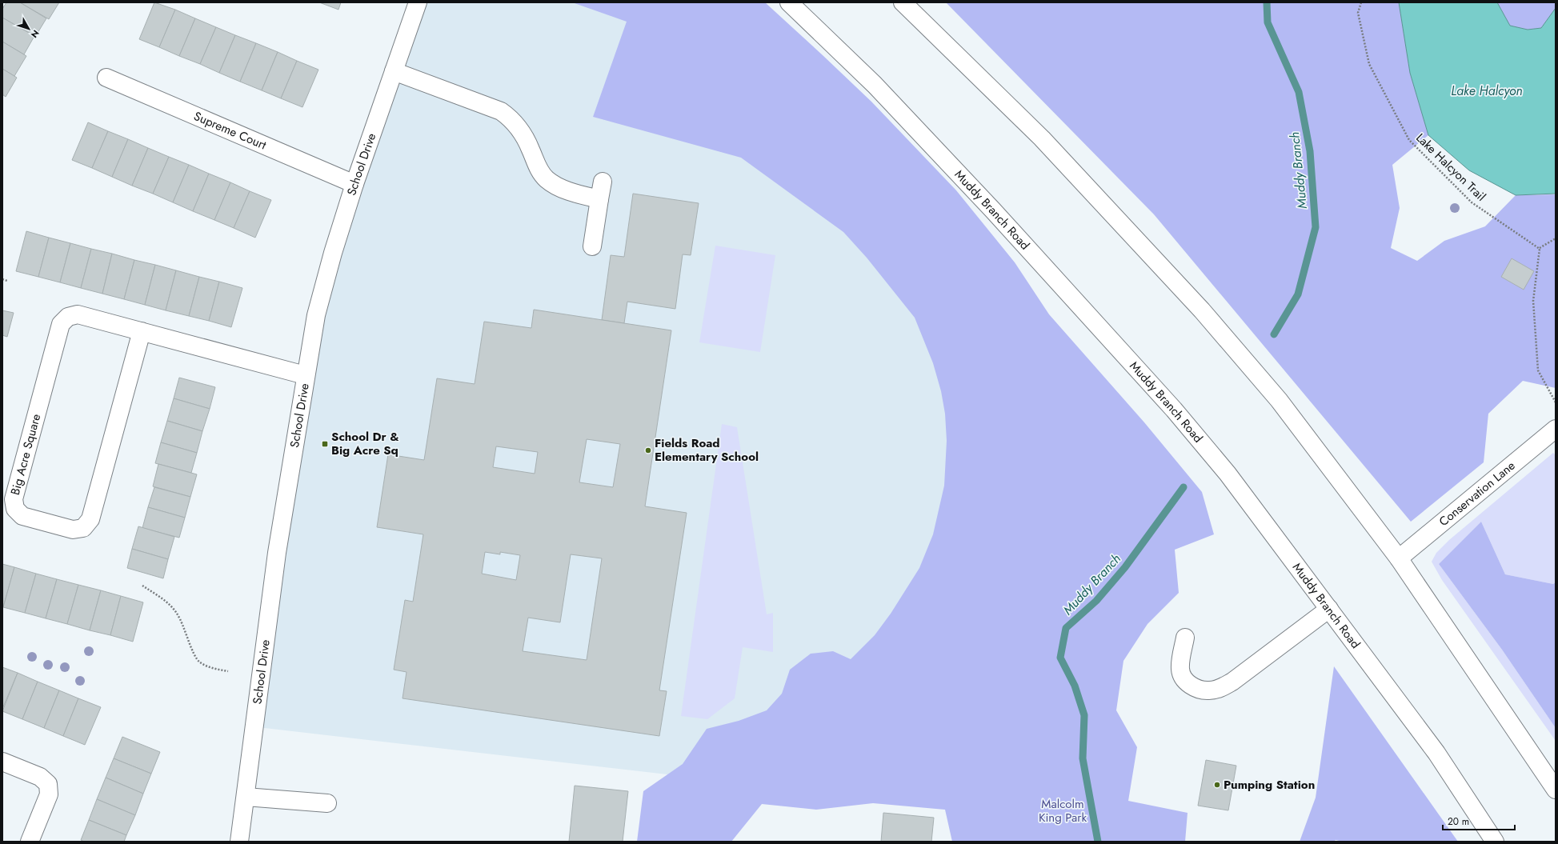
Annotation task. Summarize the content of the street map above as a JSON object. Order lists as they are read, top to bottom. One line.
{"streets":{"main road":["Supreme Court","School Drive","Muddy Branch Road","Big Acre Square","Conservation Lane"],"path":["Lake Halcyon Trail"]},"crossings":[["Supreme Court","School Drive"],["School Drive","Big Acre Square"]],"water":["Lake Halcyon","Muddy Branch"],"parks":["Malcolm King Park"],"places":{"transit":["School Dr & Big Acre Sq"],"other":["Fields Road Elementary School","Pumping Station"]},"scale_bar":"20 m","north":"bottom right"}
